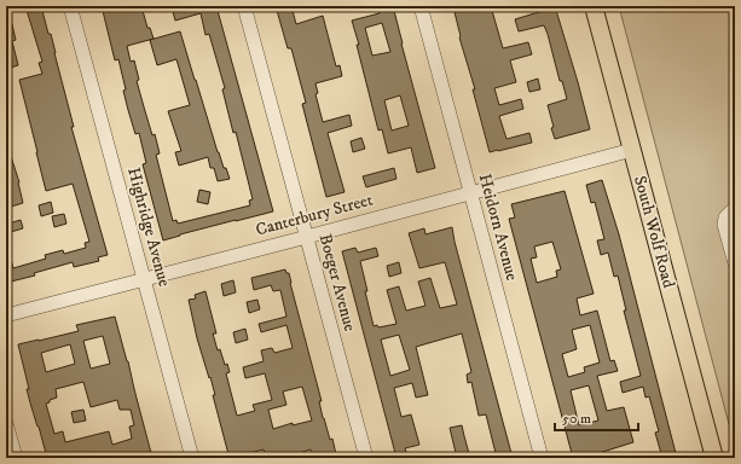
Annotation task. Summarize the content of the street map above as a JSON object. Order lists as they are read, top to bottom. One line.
{"streets":{"main road":["South Wolf Road"],"street":["Canterbury Street","Highridge Avenue","Heidorn Avenue","Boeger Avenue"]},"crossings":[["Canterbury Street","Highridge Avenue"],["Canterbury Street","Heidorn Avenue"],["Canterbury Street","South Wolf Road"],["Canterbury Street","Boeger Avenue"]],"scale_bar":"50 m"}
